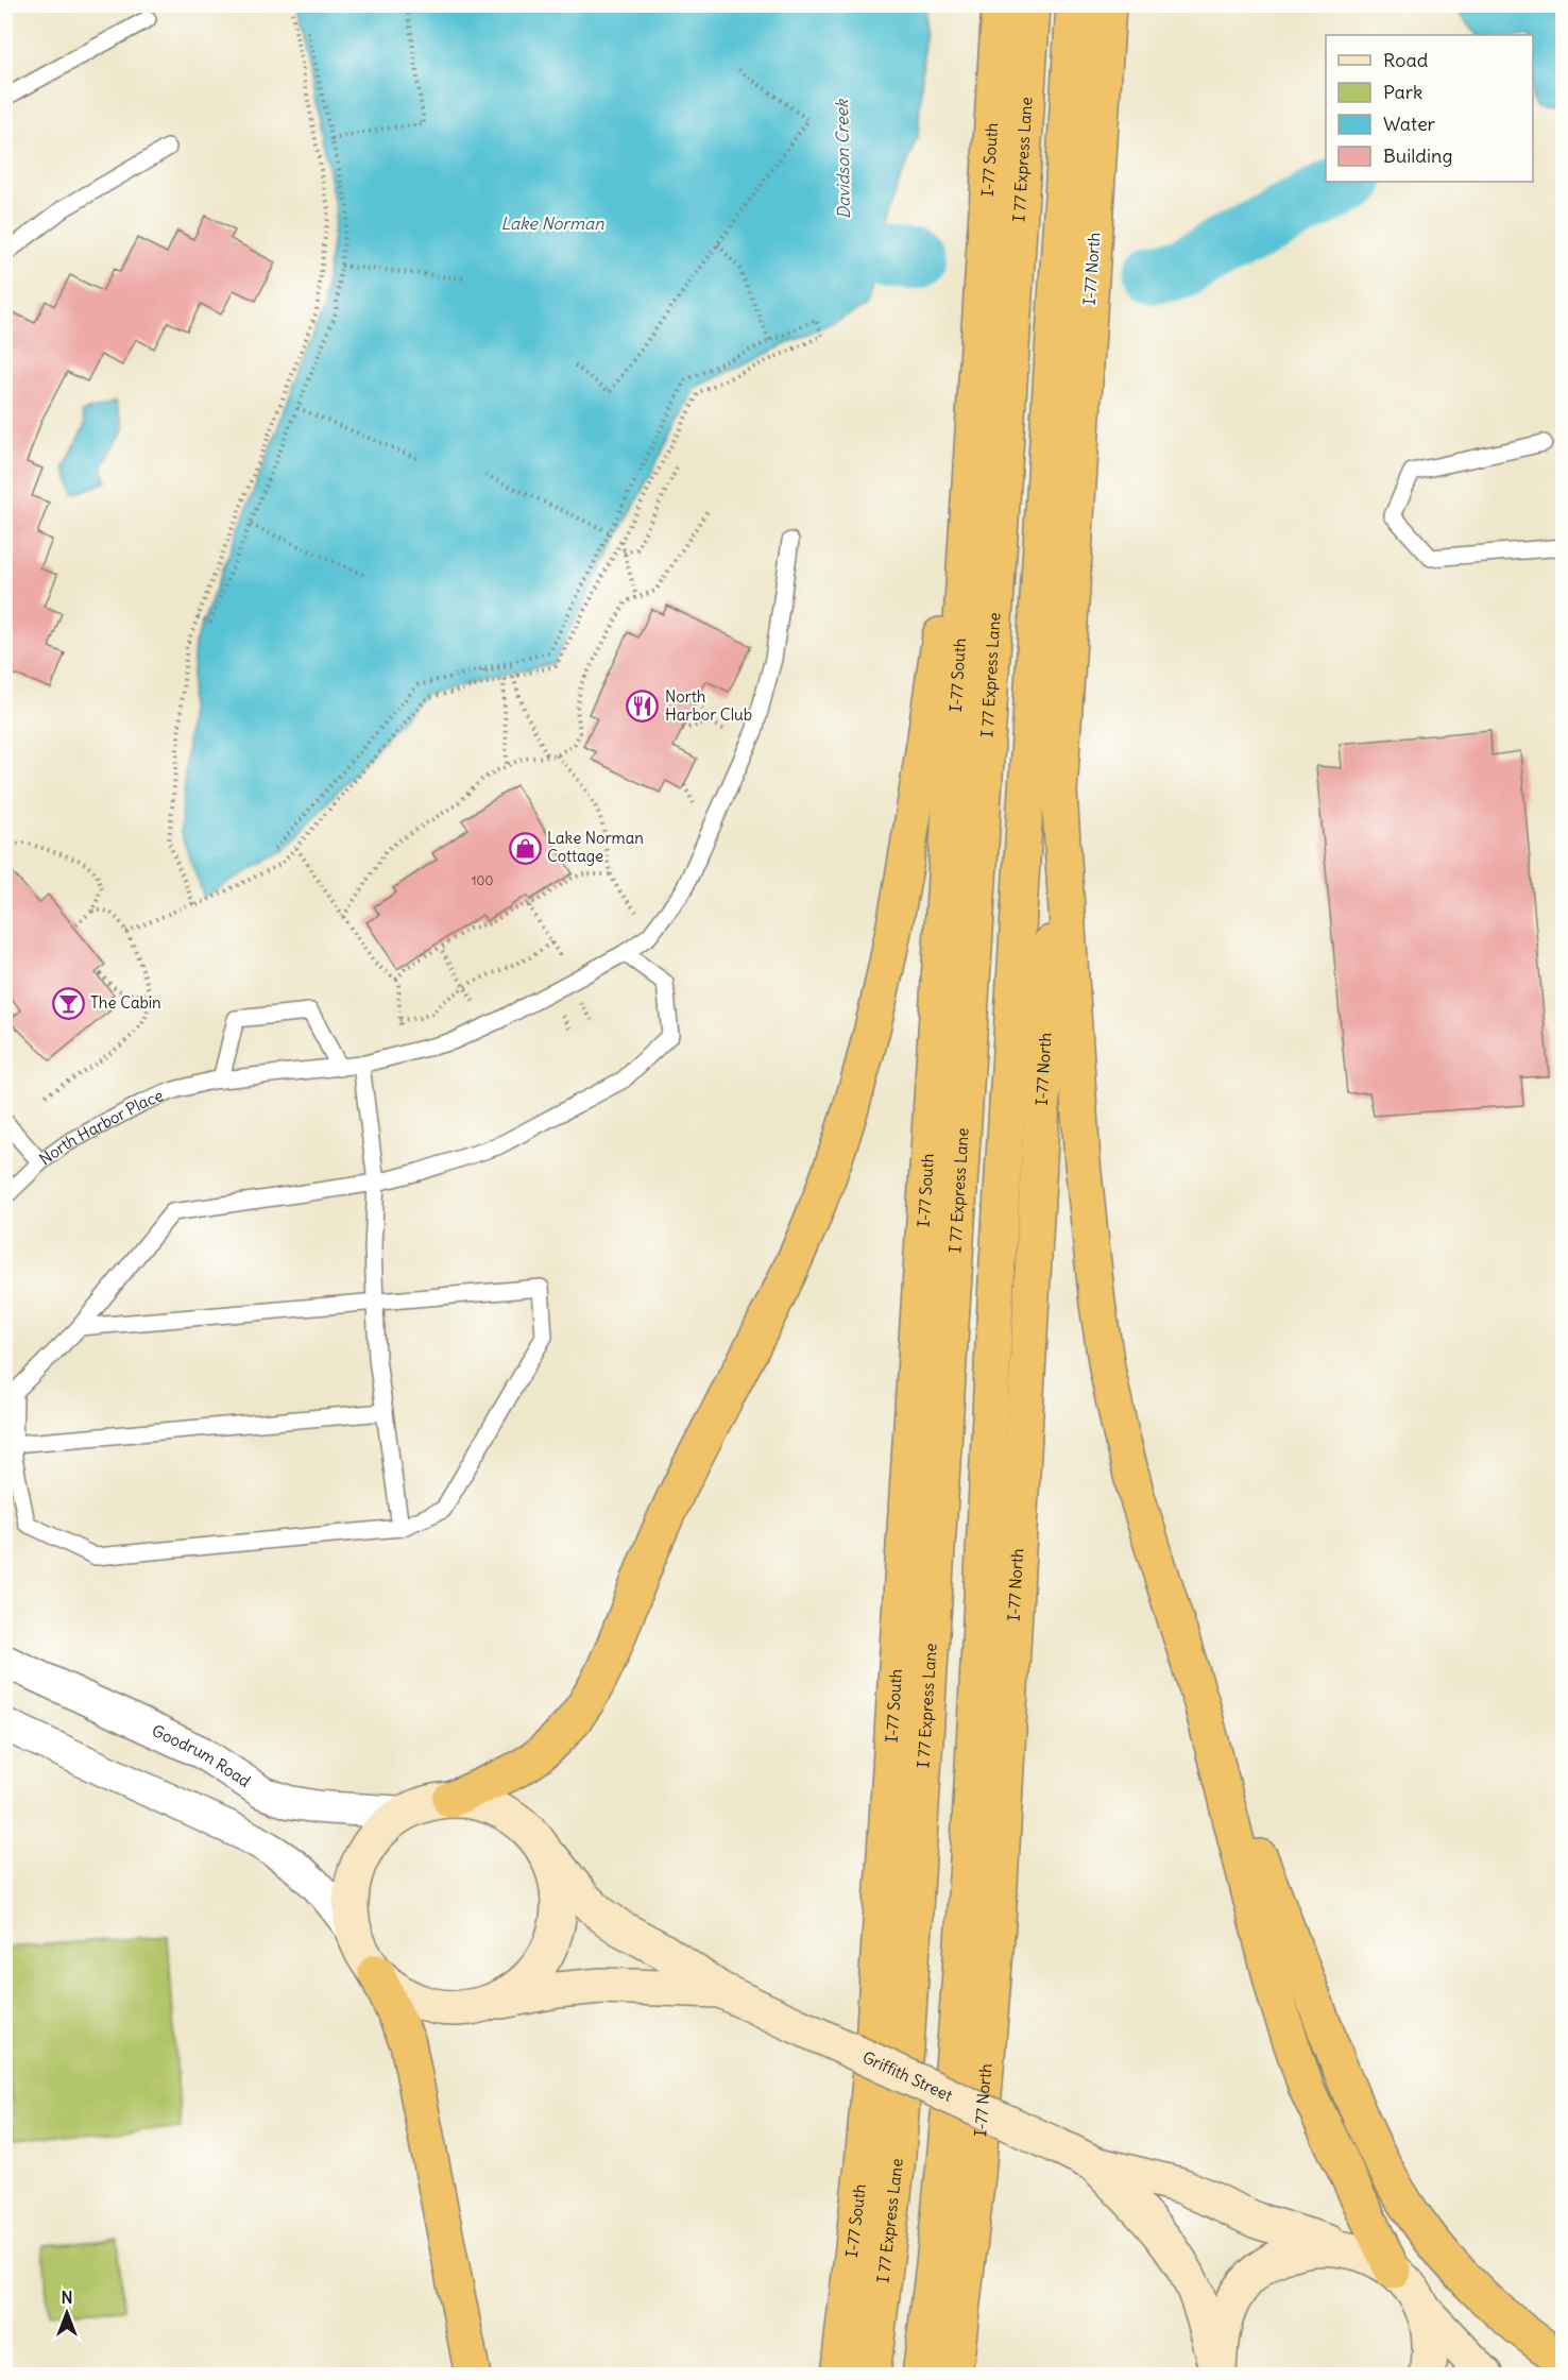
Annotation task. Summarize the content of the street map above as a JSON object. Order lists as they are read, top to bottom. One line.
{"streets":{"highway":["I-77 South","I 77 Express Lane","I-77 North"],"main road":["Griffith Street"],"street":["Goodrum Road"],"lane":["North Harbor Place"]},"crossings":[["Goodrum Road","Griffith Street"]],"water":["Davidson Creek","Lake Norman"],"places":{"restaurant":["North Harbor Club"],"shop":["Lake Norman Cottage"],"bar":["The Cabin"]},"house_numbers":["100"],"legend":["Road","Park","Water","Building"],"north":"top"}
